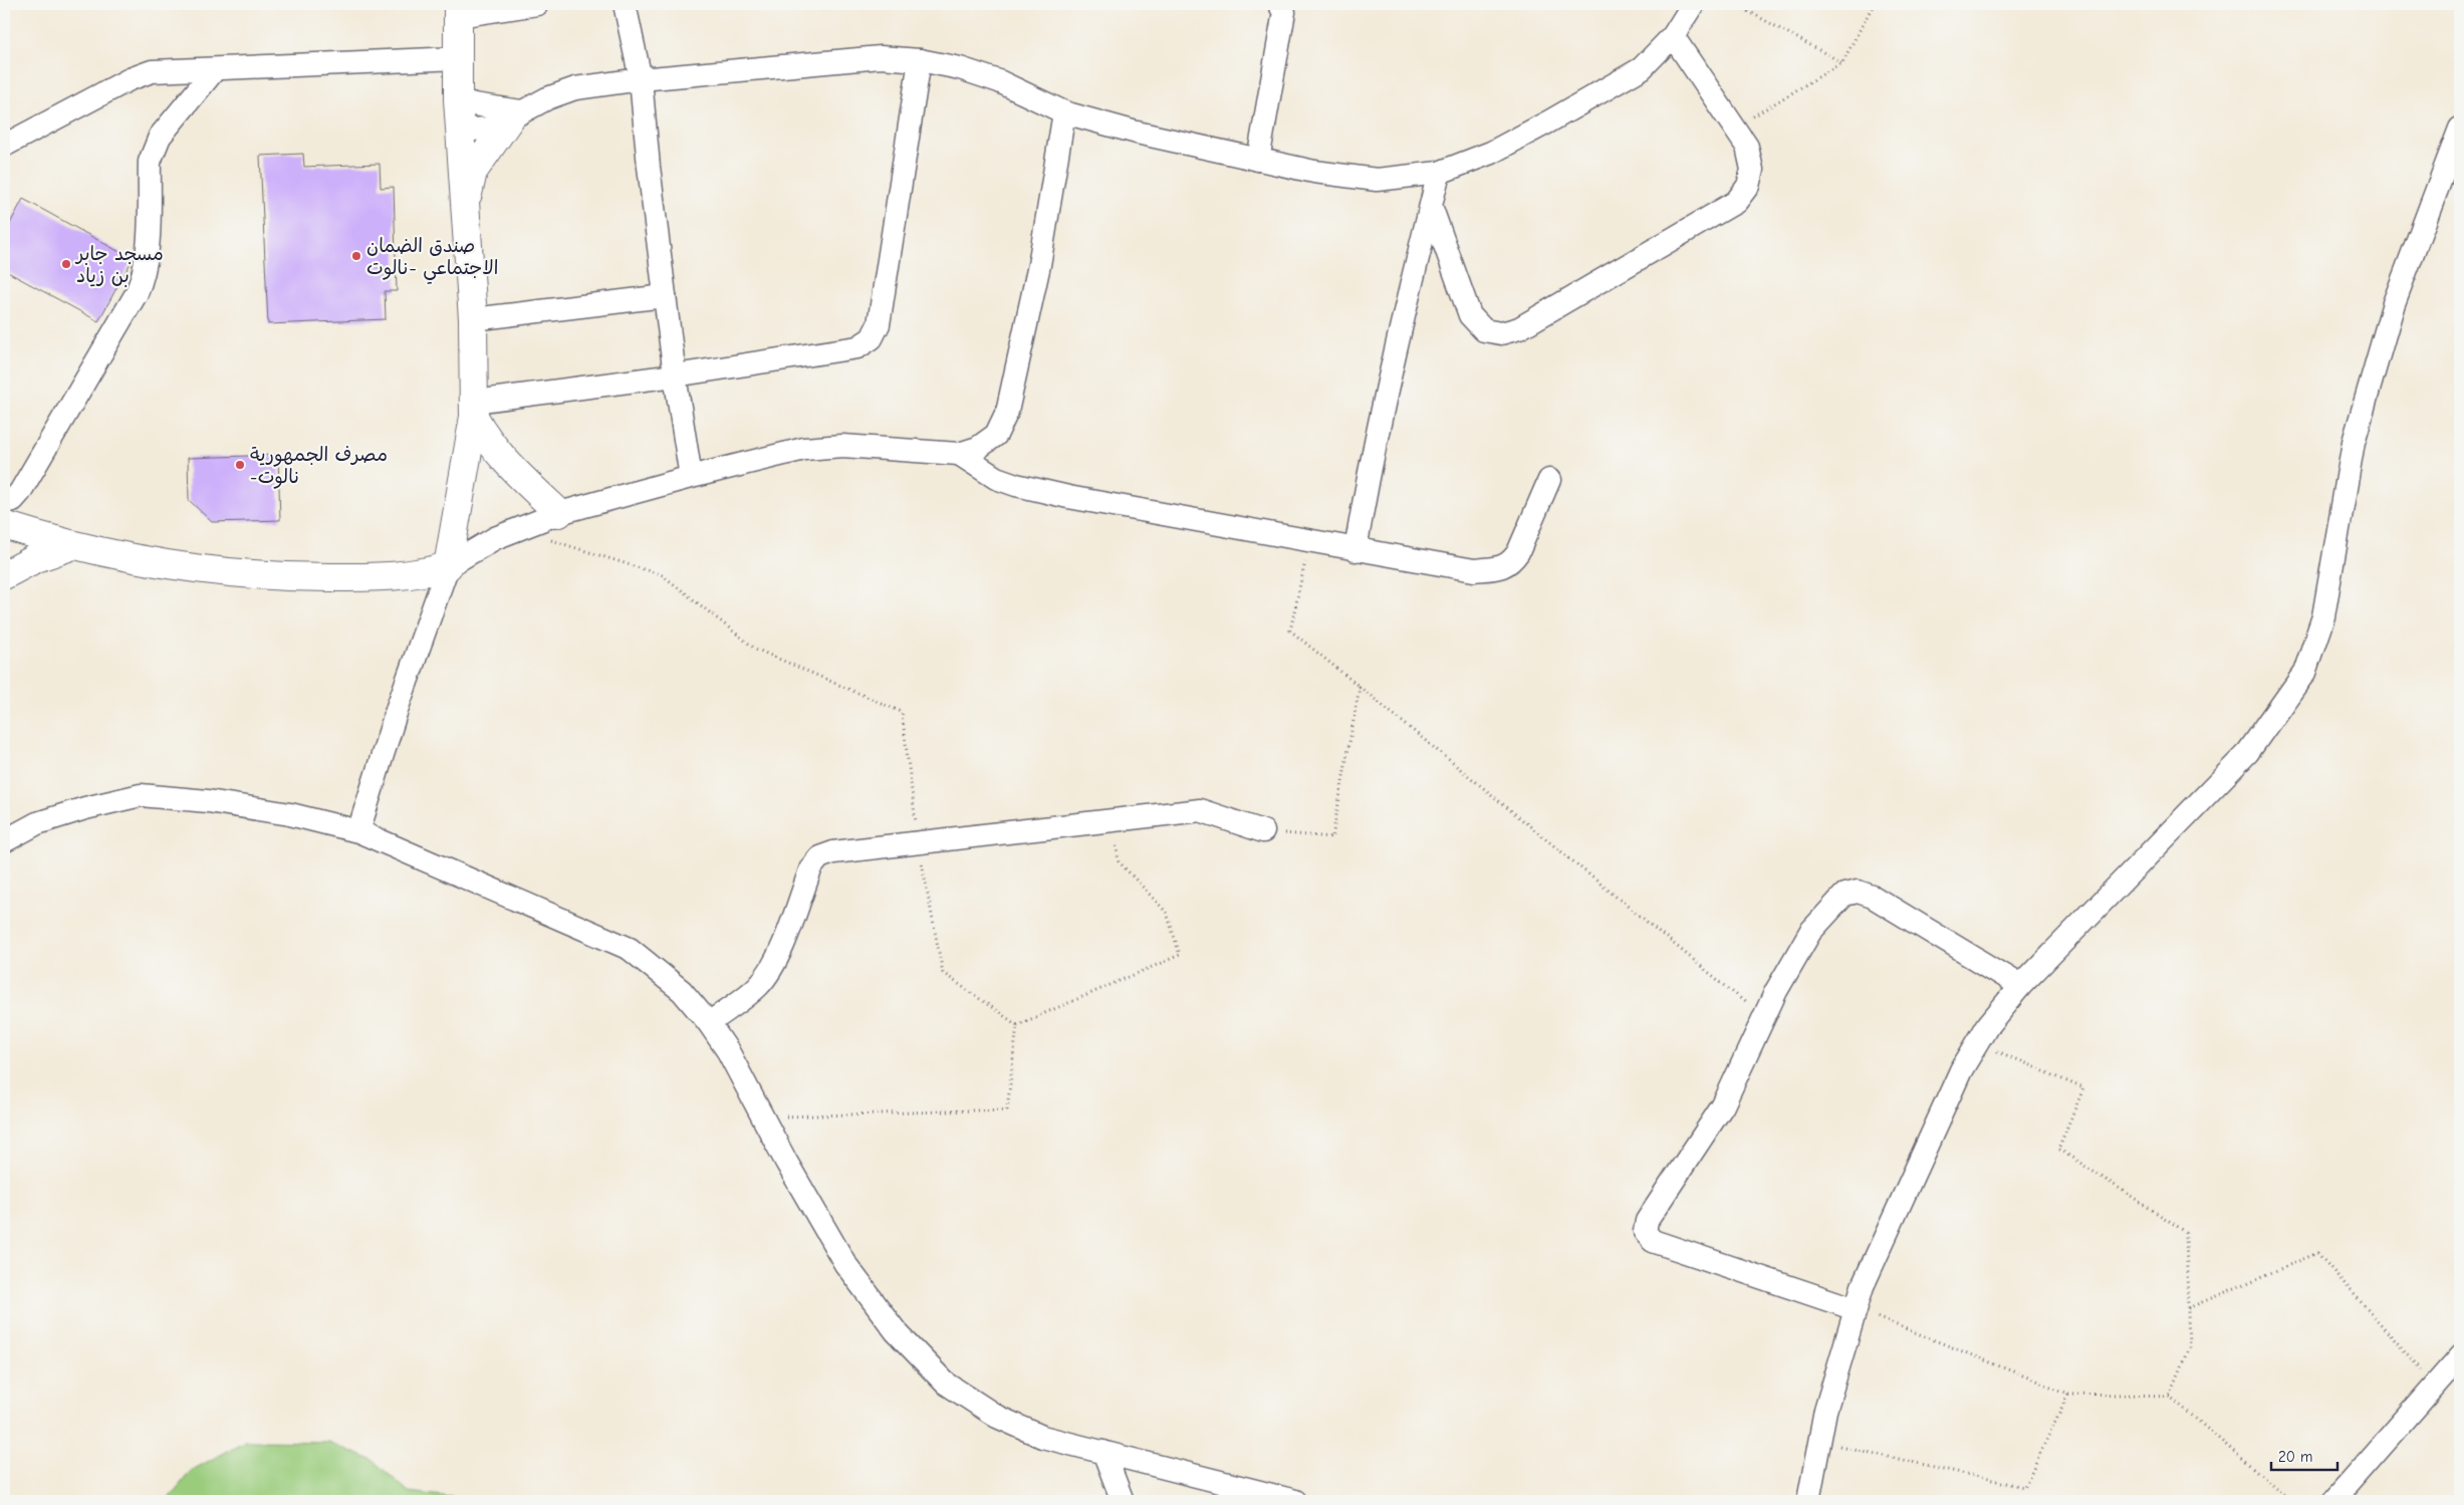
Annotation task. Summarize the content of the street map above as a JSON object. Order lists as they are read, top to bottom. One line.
{"places":["صندق الضمان الاجتماعي -نالوت","مسجد جابر بن زياد","مصرف الجمهورية -نالوت"],"scale_bar":"20 m"}
